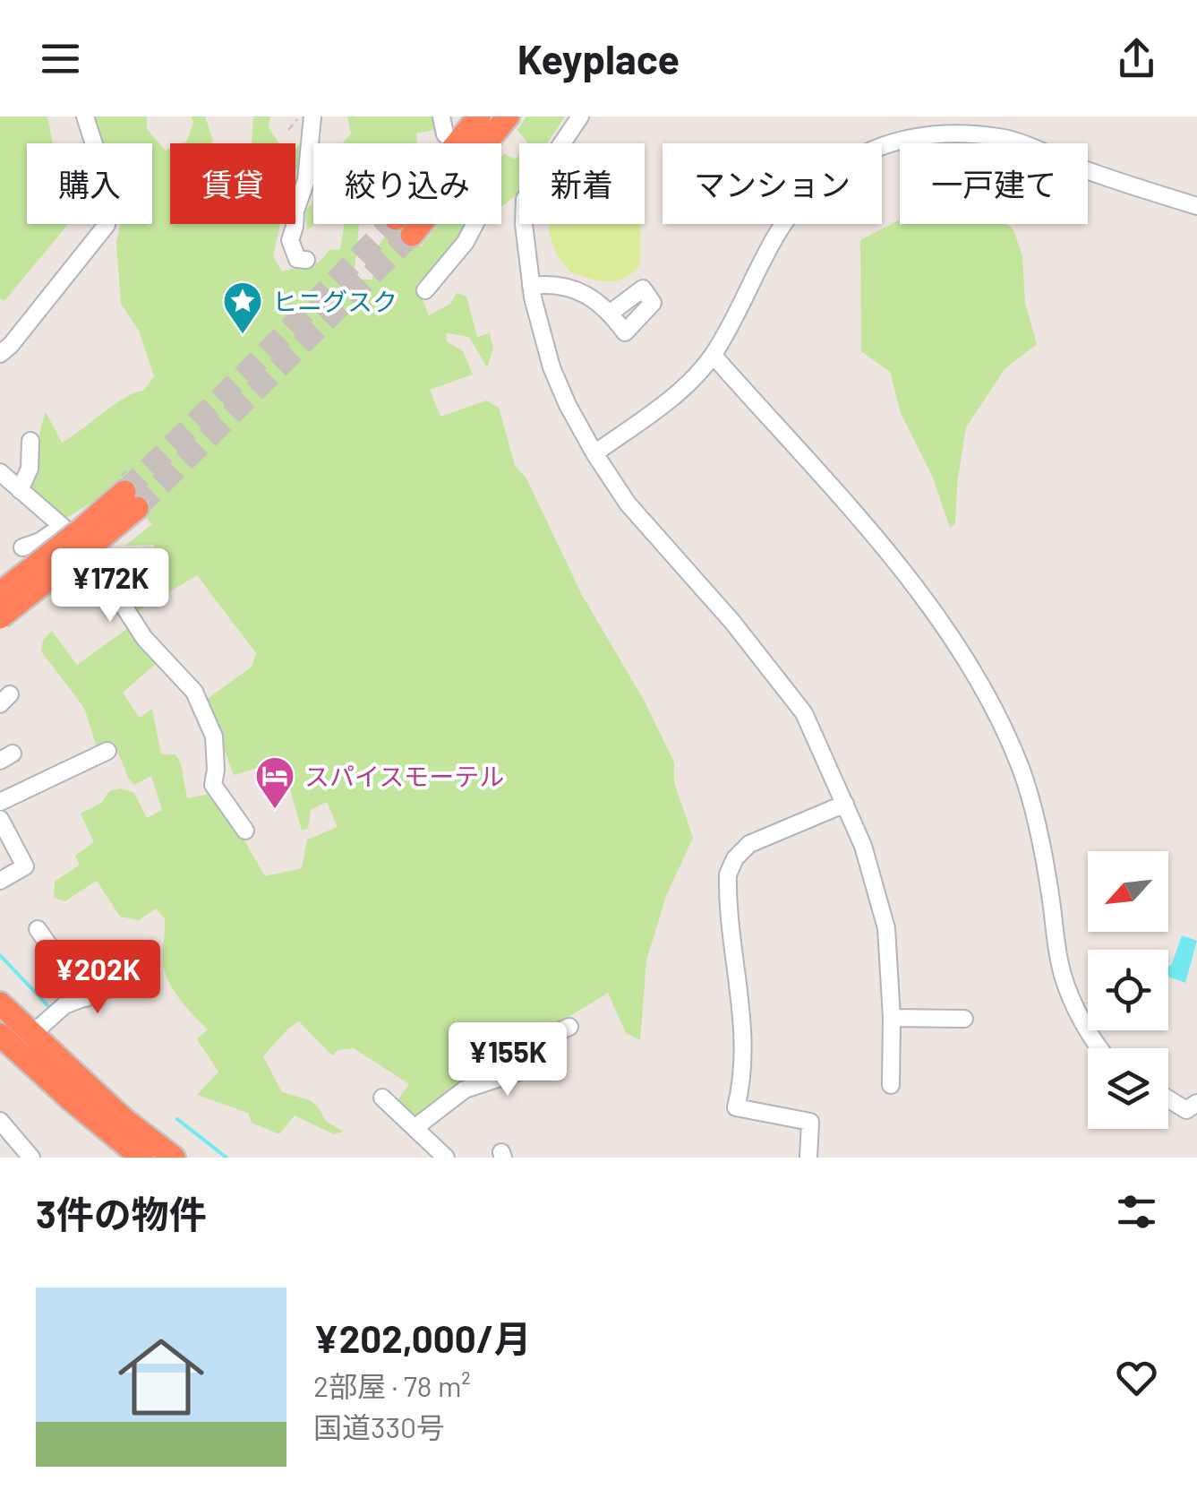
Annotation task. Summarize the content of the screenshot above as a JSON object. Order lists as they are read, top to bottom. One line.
{"places":{"place":["ヒニグスク"],"hotel":["スパイスモーテル"]},"north":"bottom left","page":{"header":"Keyplace","chip":["購入","賃貸","絞り込み","新着","マンション","一戸建て"],"price":["¥172K","¥202K","¥155K"],"heading":"3件の物件","list":[{"name":"¥202,000/月","note":"2部屋 · 78 m² · 国道330号"}]}}
